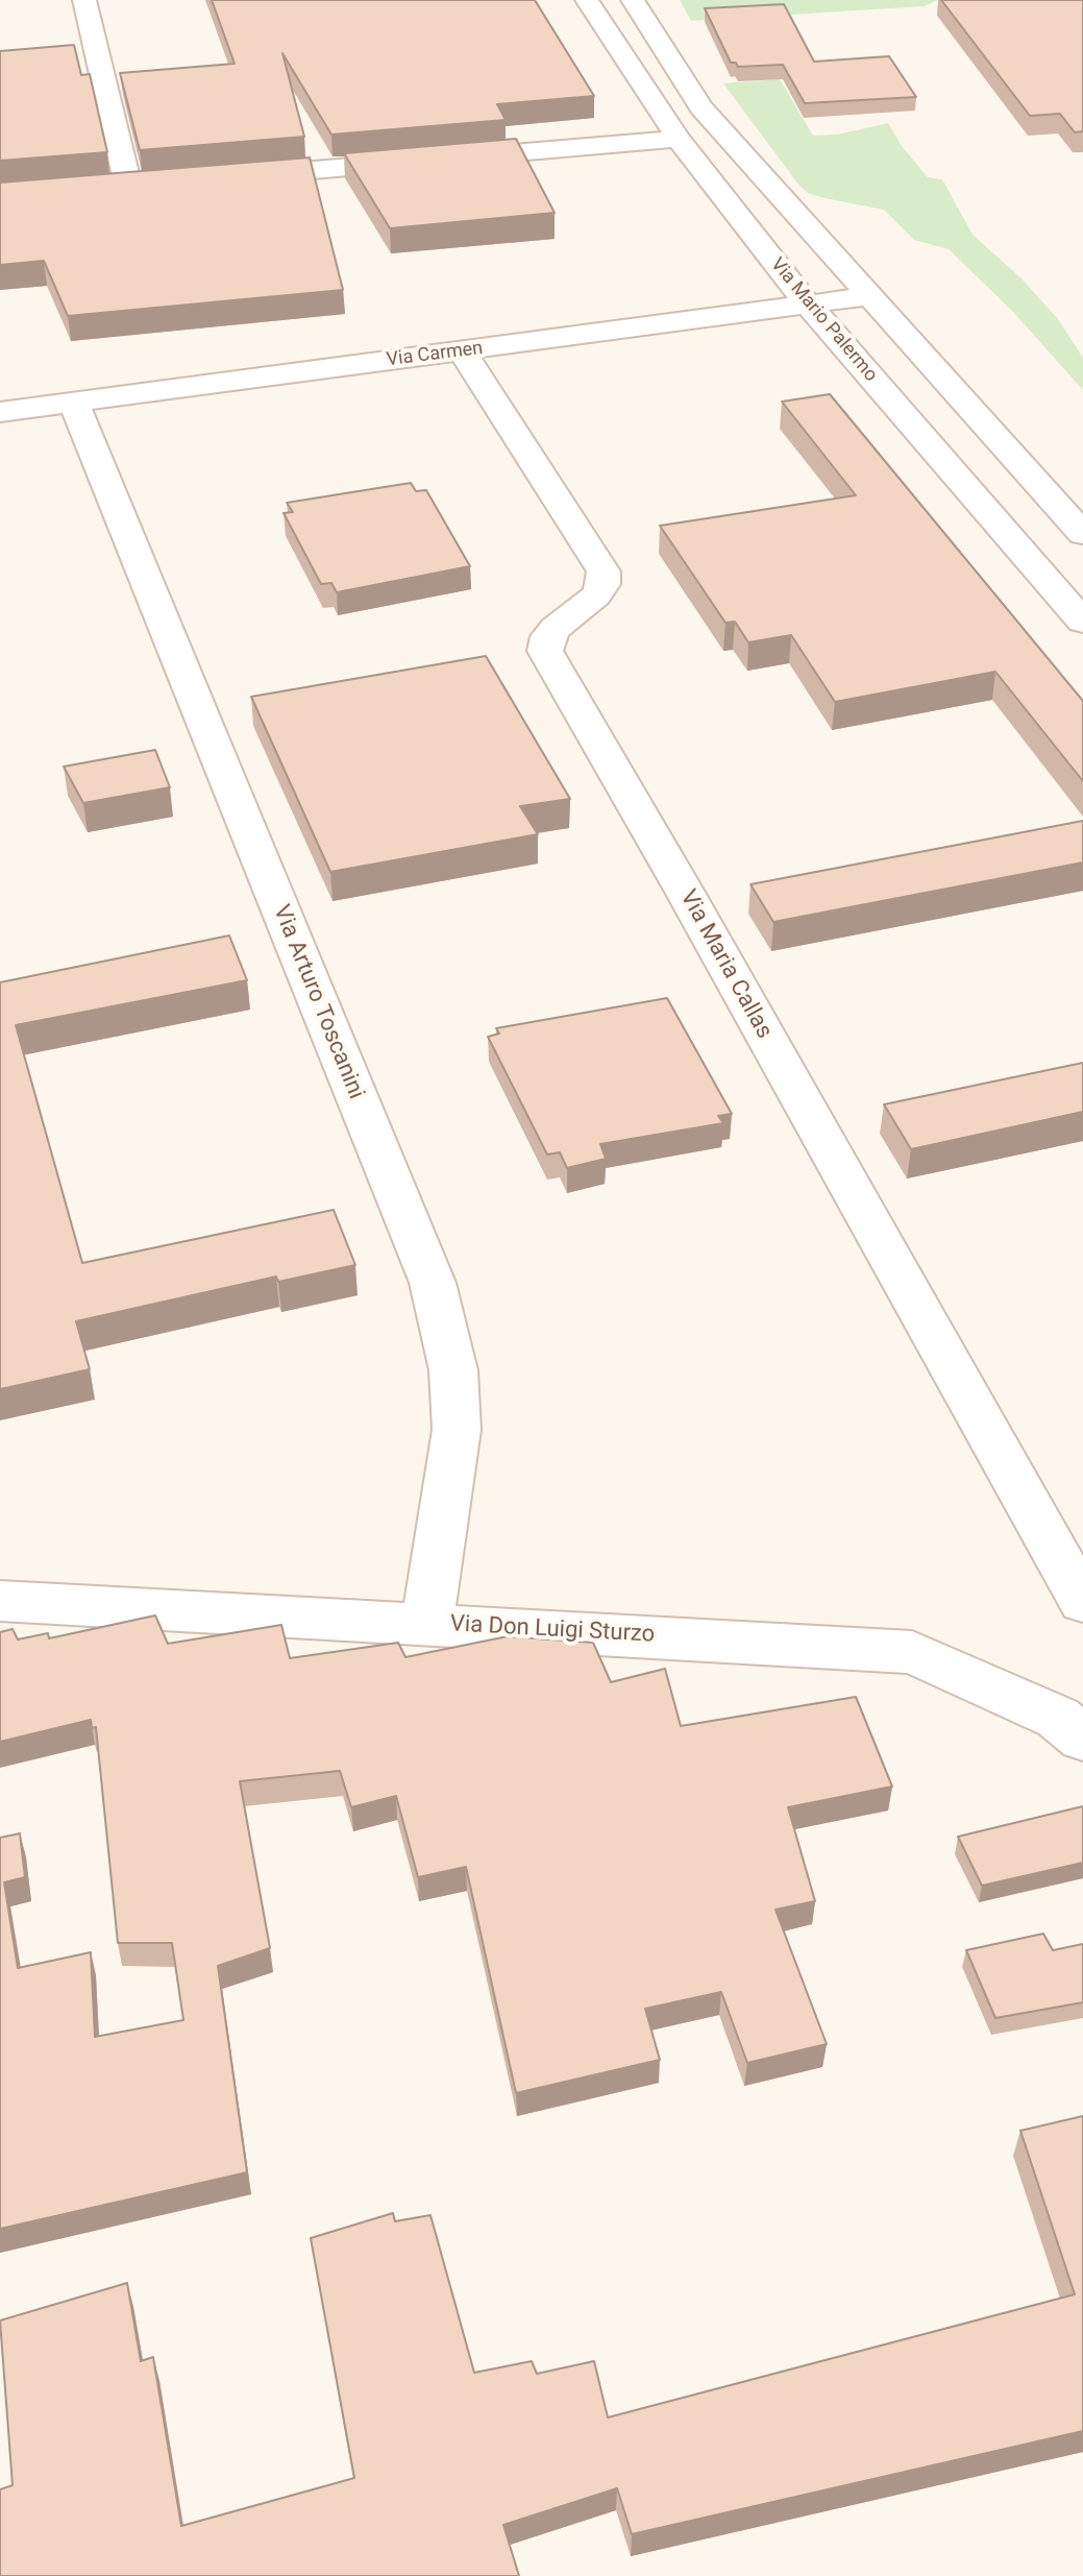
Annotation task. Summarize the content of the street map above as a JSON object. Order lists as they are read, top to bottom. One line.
{"streets":{"street":["Via Mario Palermo","Via Carmen","Via Maria Callas","Via Arturo Toscanini","Via Don Luigi Sturzo"]},"crossings":[["Via Mario Palermo","Via Carmen"],["Via Carmen","Via Maria Callas"],["Via Carmen","Via Arturo Toscanini"],["Via Arturo Toscanini","Via Don Luigi Sturzo"]]}
